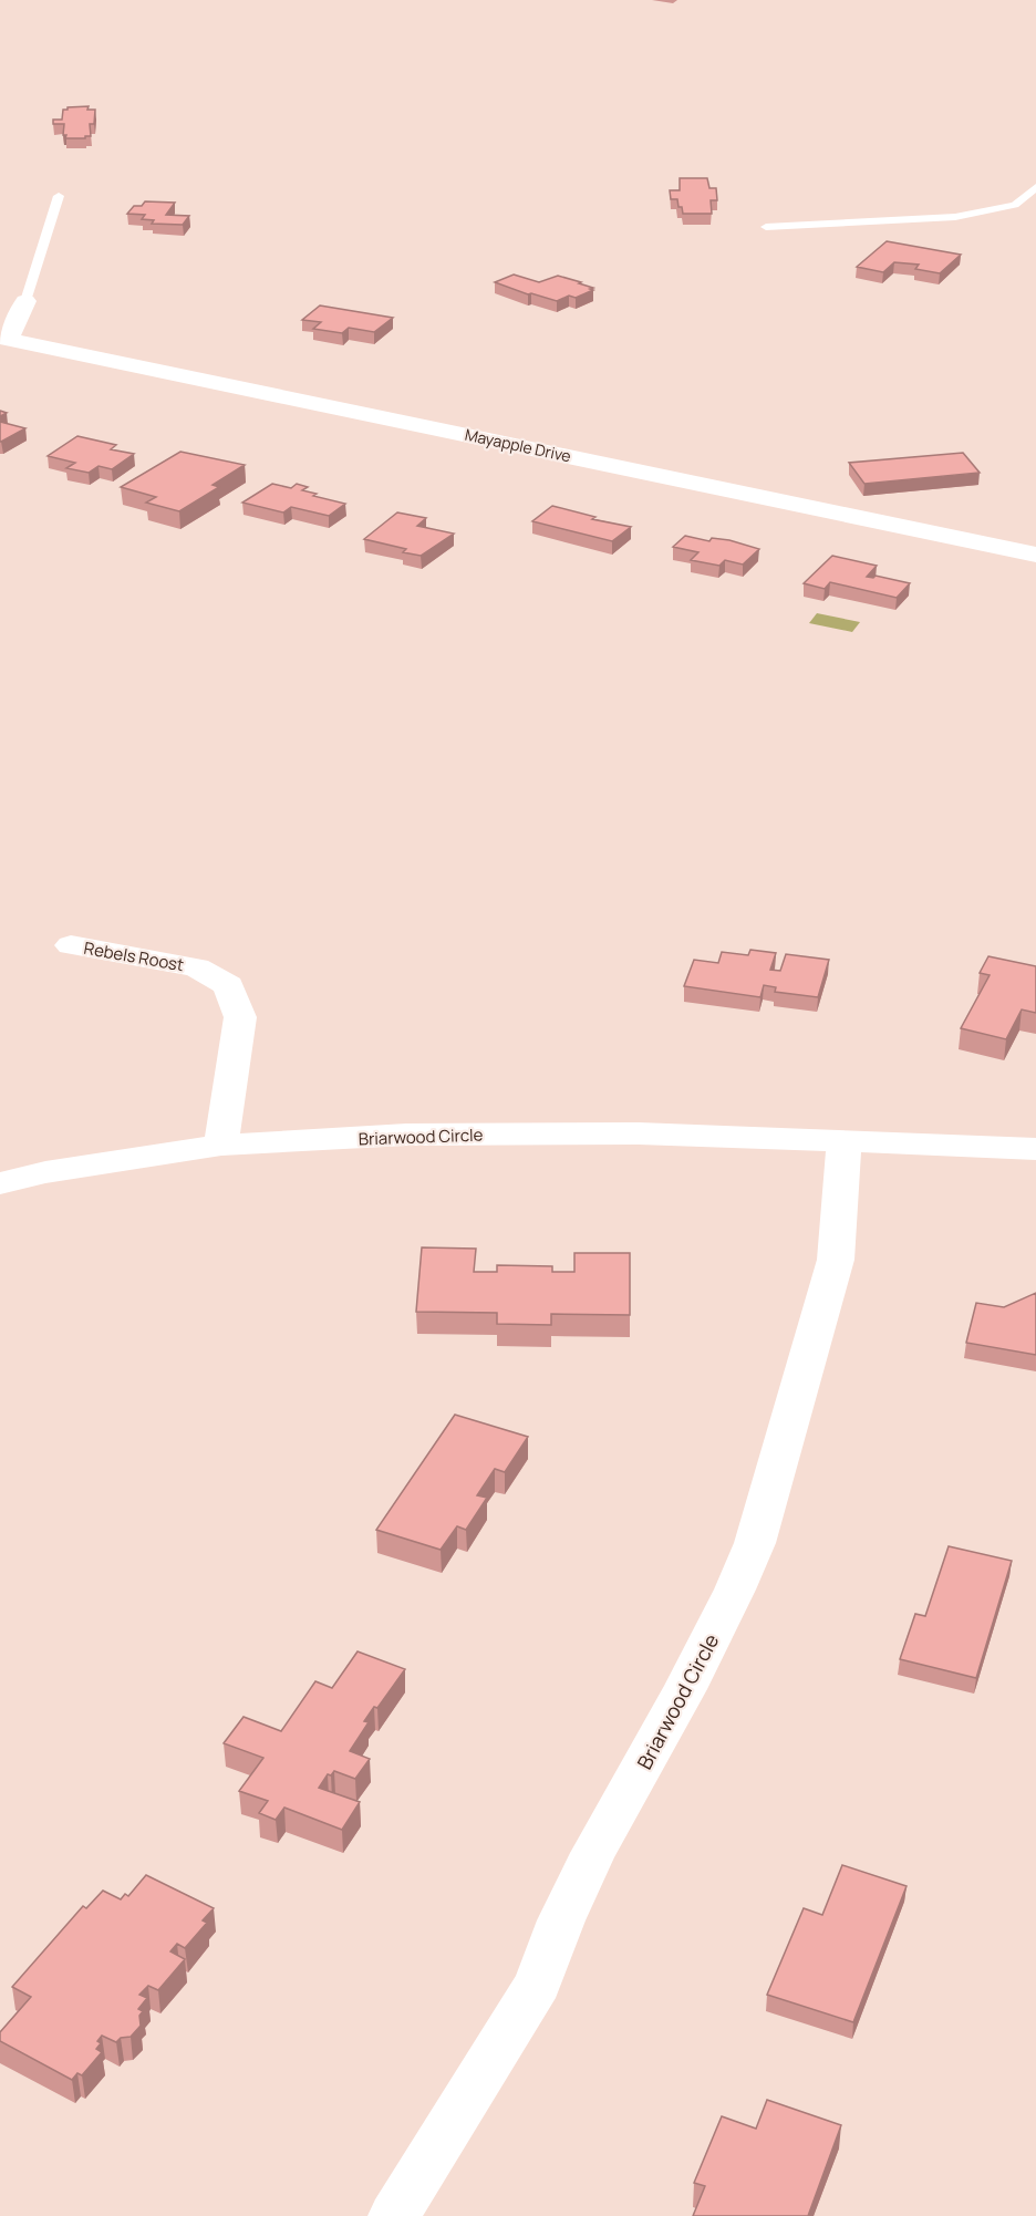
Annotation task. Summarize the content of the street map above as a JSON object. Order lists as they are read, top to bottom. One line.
{"streets":{"street":["Mayapple Drive","Rebels Roost","Briarwood Circle"]},"crossings":[["Rebels Roost","Briarwood Circle"]]}
